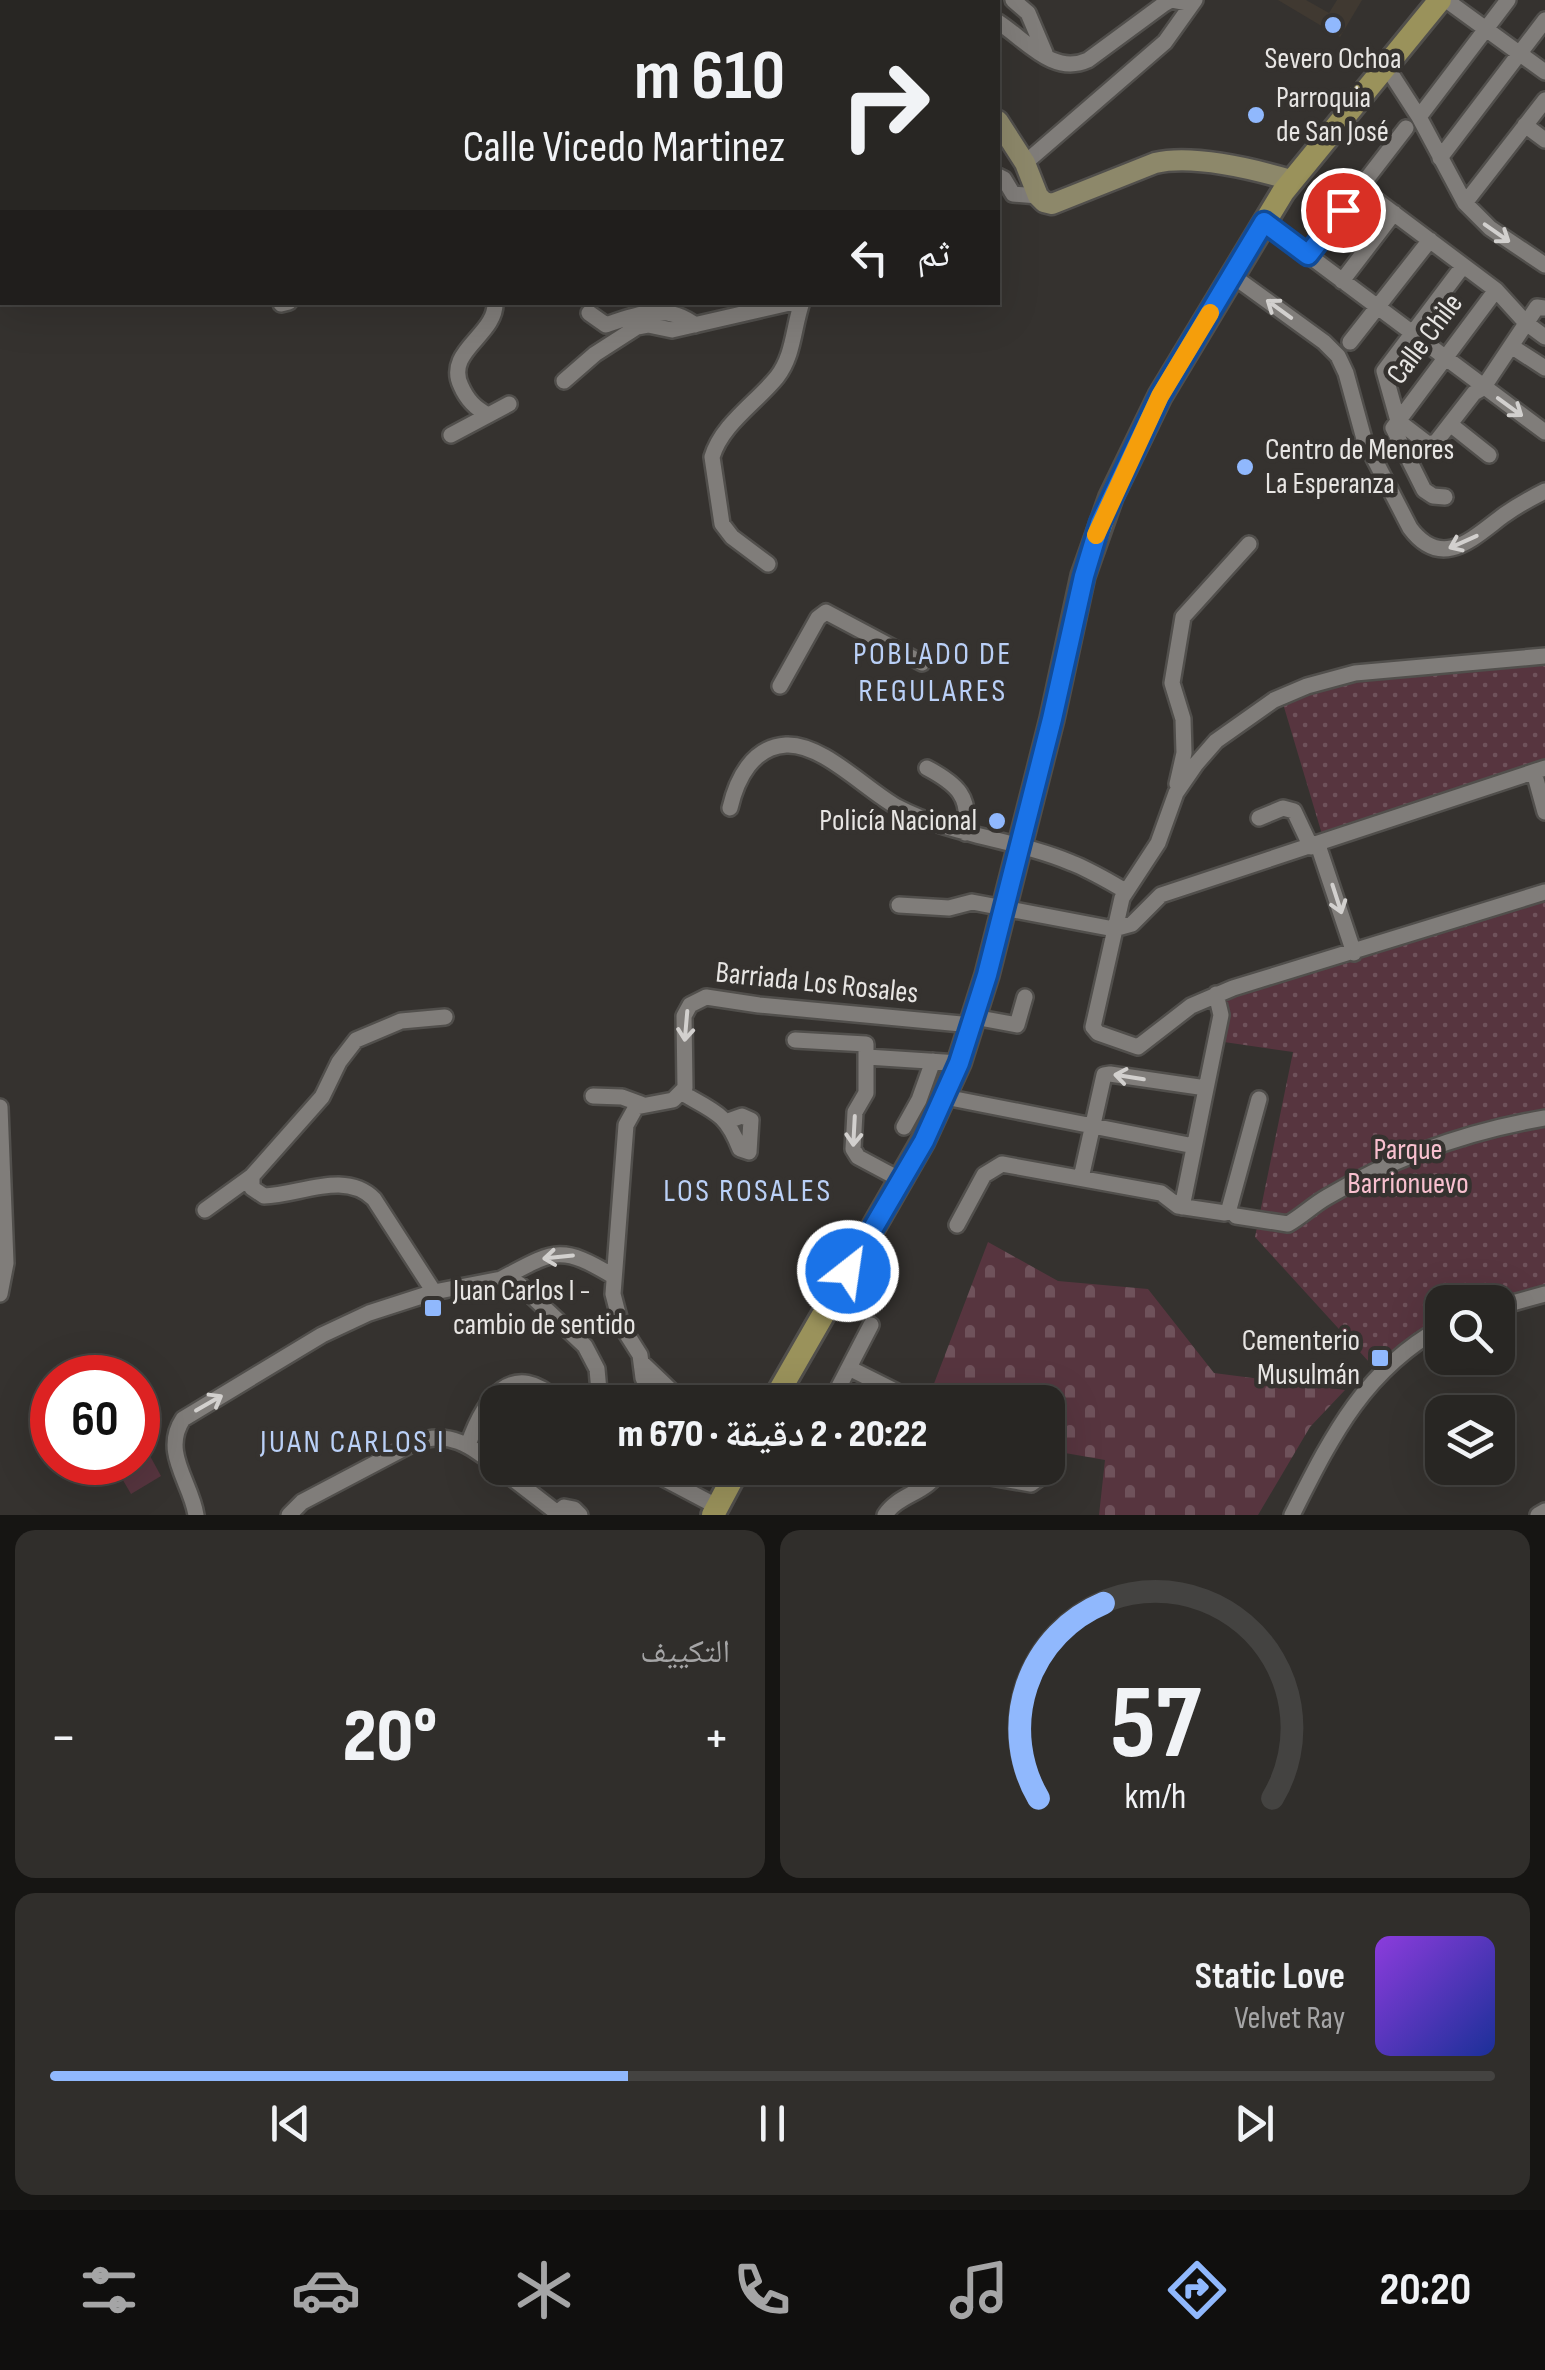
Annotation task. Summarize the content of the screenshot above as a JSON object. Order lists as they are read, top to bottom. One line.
{"streets":{"street":["Calle Chile","Barriada Los Rosales"]},"districts":["POBLADO DE REGULARES","LOS ROSALES","JUAN CARLOS I"],"parks":["Parque Barrionuevo"],"places":{"other":["Severo Ochoa","Parroquia de San José","Centro de Menores La Esperanza","Policía Nacional"],"transit":["Juan Carlos I - cambio de sentido","Cementerio Musulmán"]},"page":{"turn":["610 m","Calle Vicedo Martinez"],"then":"ثم","limit":"60","trip":"20:22 · 2 دقيقة · 670 m","tile":"التكييف","heat":["−","20°","+"],"song":["Static Love","Velvet Ray"],"tabs":"20:20","gauge":["57","km/h"]}}
